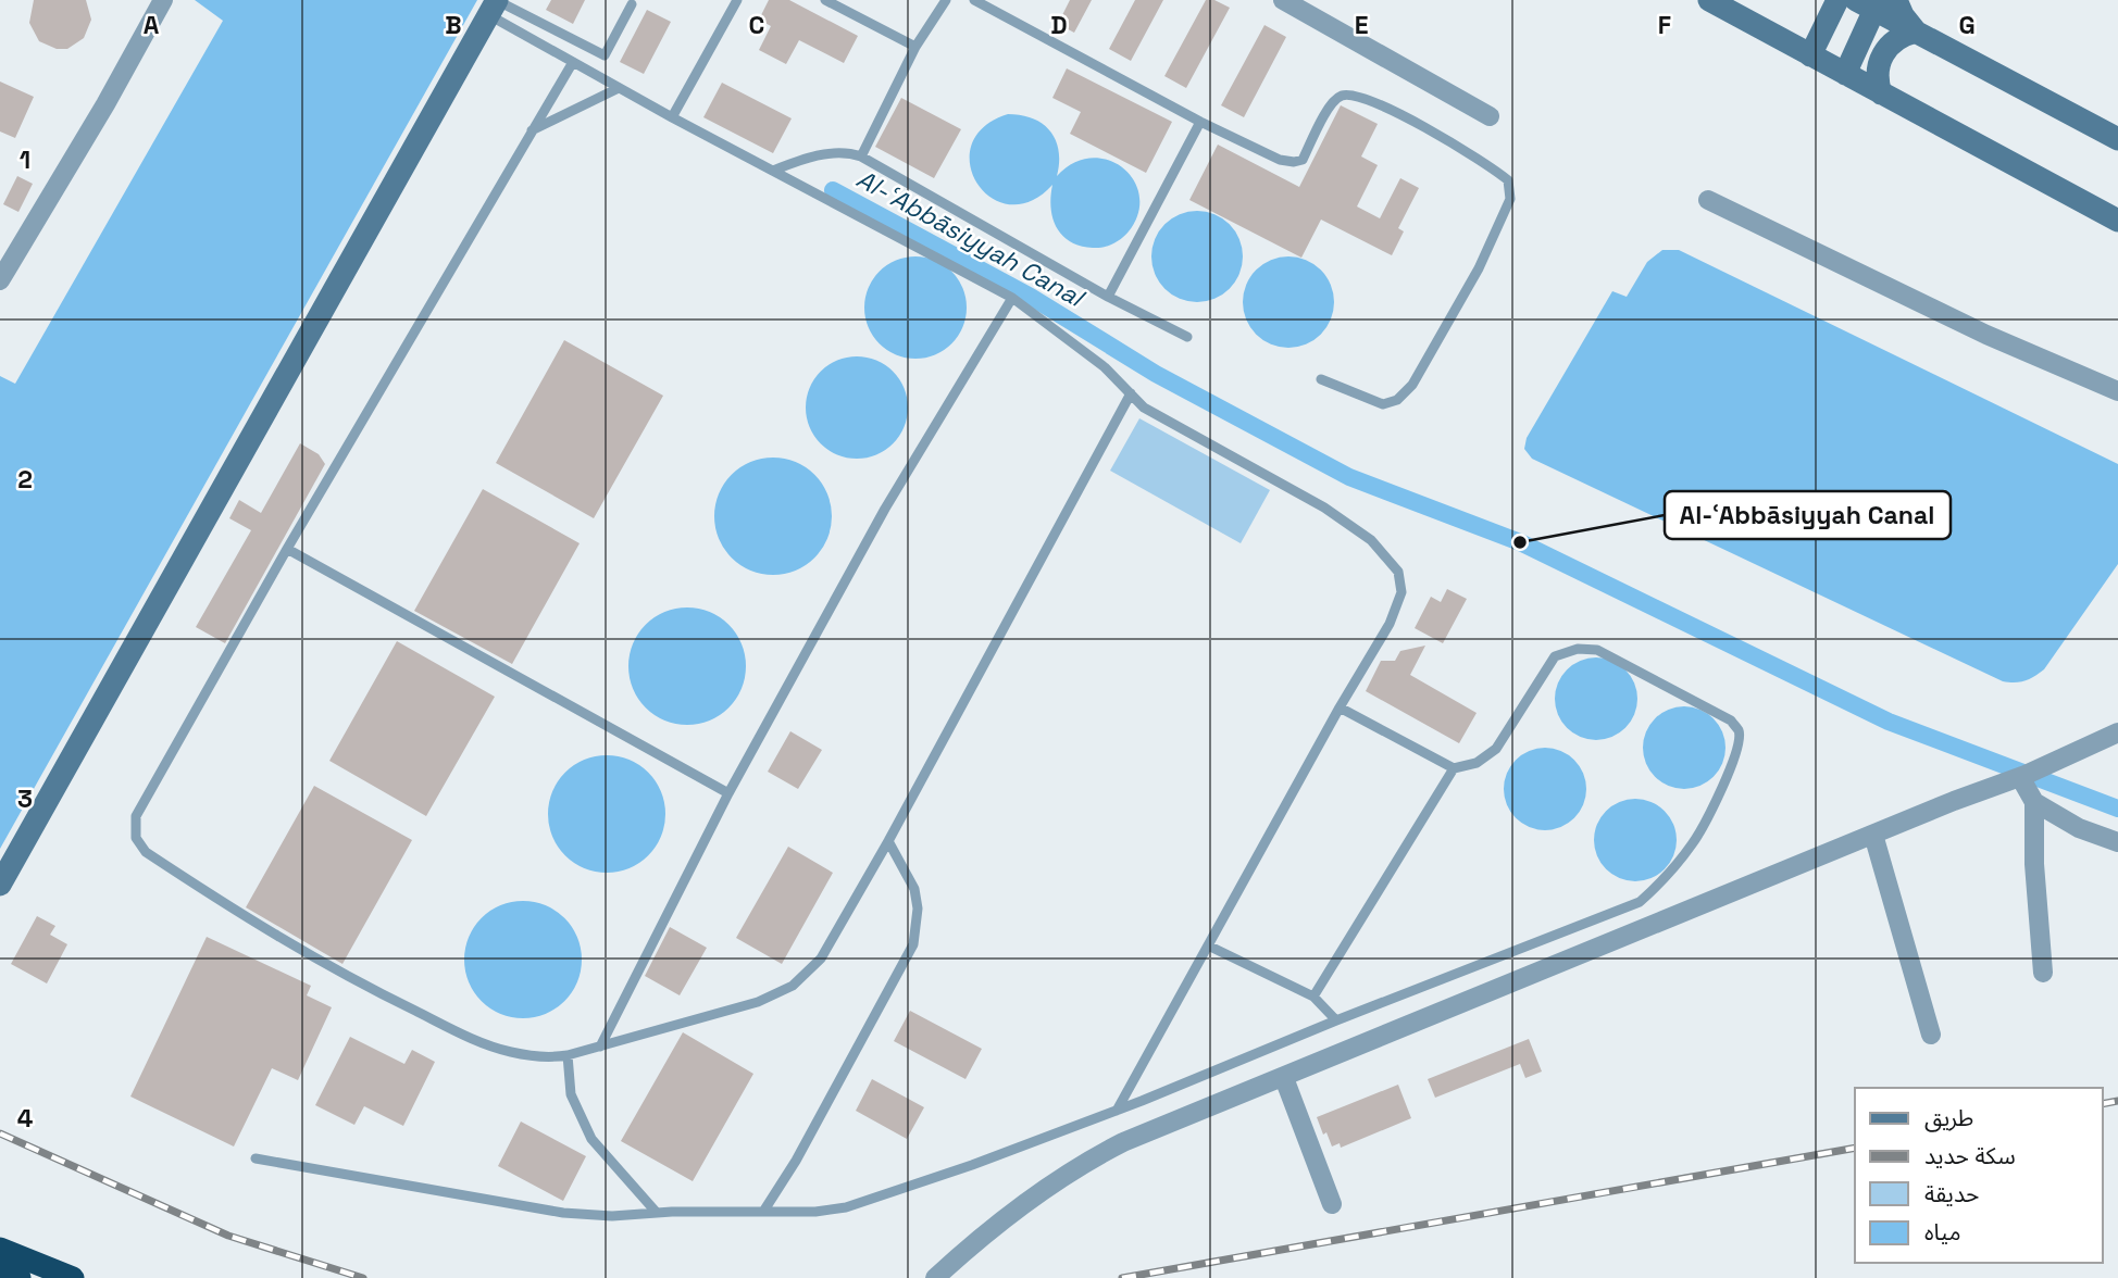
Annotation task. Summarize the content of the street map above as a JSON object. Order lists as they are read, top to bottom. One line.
{"water":["Al-ʿAbbāsiyyah Canal"],"places":["Al-ʿAbbāsiyyah Canal"],"legend":["طريق","سكة حديد","حديقة","مياه"],"grid":{"columns":["A","B","C","D","E","F","G"],"rows":["1","2","3","4"]}}
